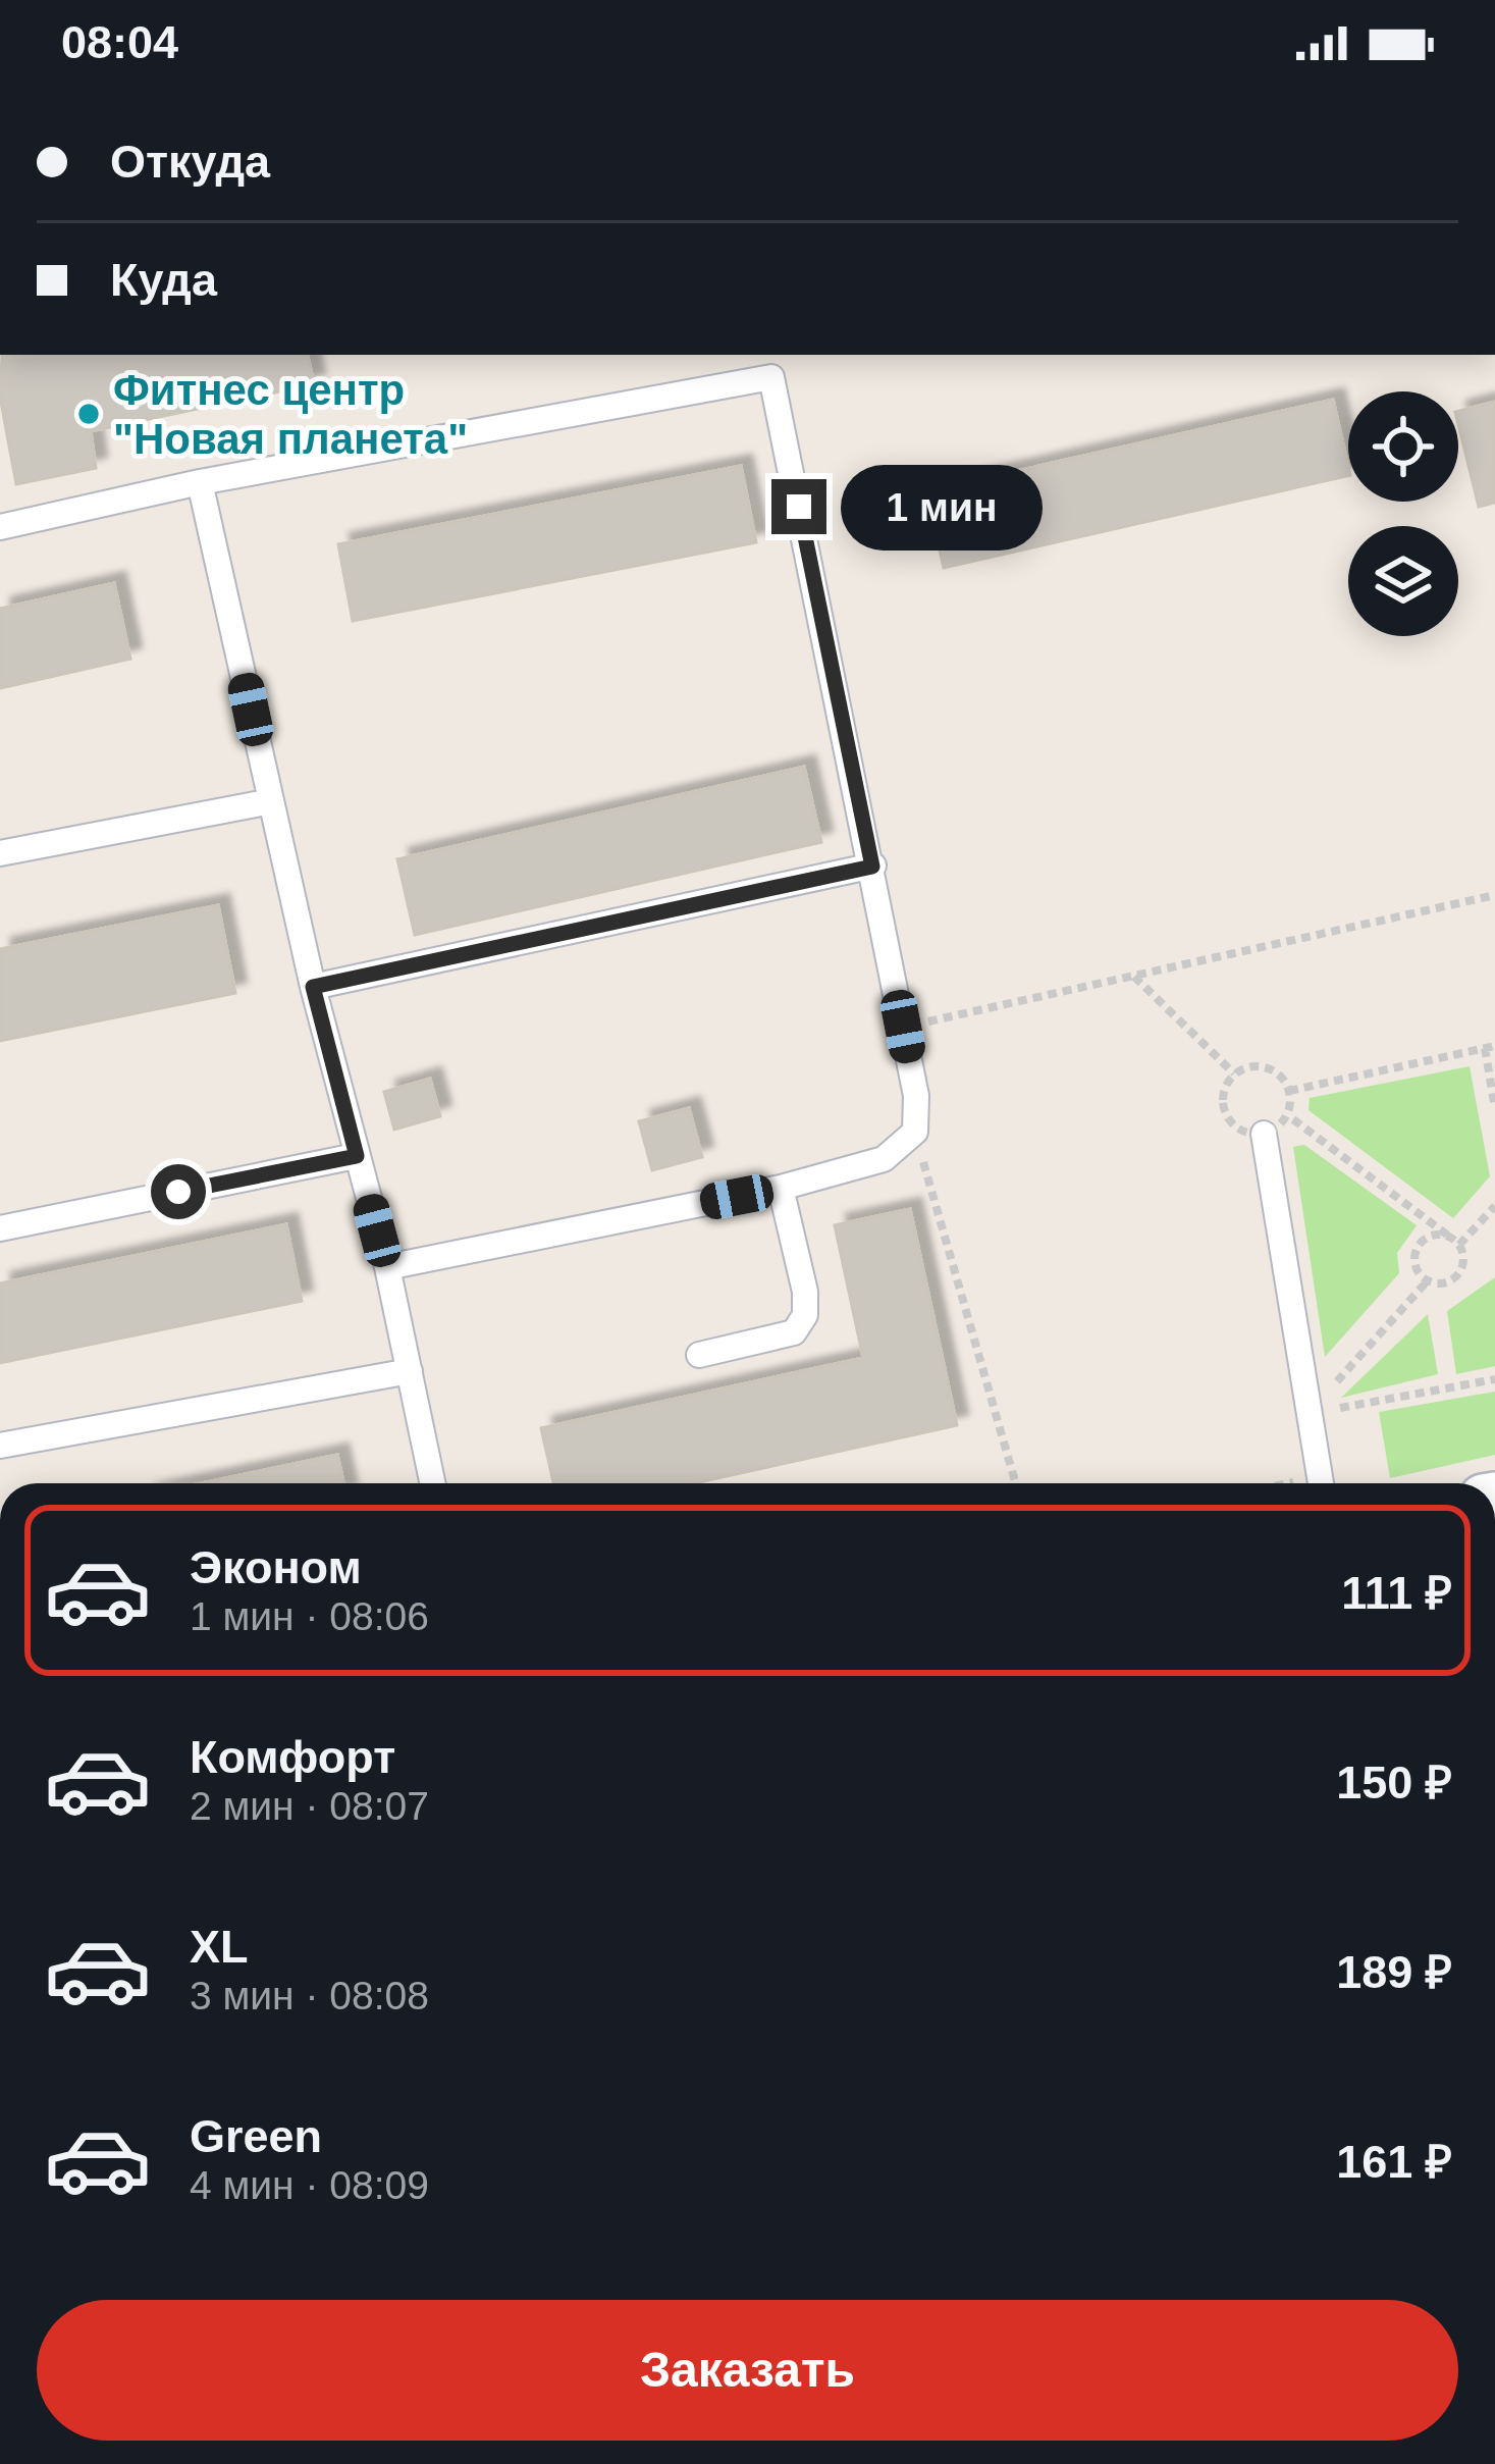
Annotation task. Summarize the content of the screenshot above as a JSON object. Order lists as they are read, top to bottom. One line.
{"places":["Фитнес центр \"Новая планета\""],"page":{"status":"08:04","banner":["Откуда","Куда"],"bubble":"1 мин","list":[{"name":"Эконом","note":"1 мин · 08:06","value":"111 ₽"},{"name":"Комфорт","note":"2 мин · 08:07","value":"150 ₽"},{"name":"XL","note":"3 мин · 08:08","value":"189 ₽"},{"name":"Green","note":"4 мин · 08:09","value":"161 ₽"}],"buttons":"Заказать"}}
